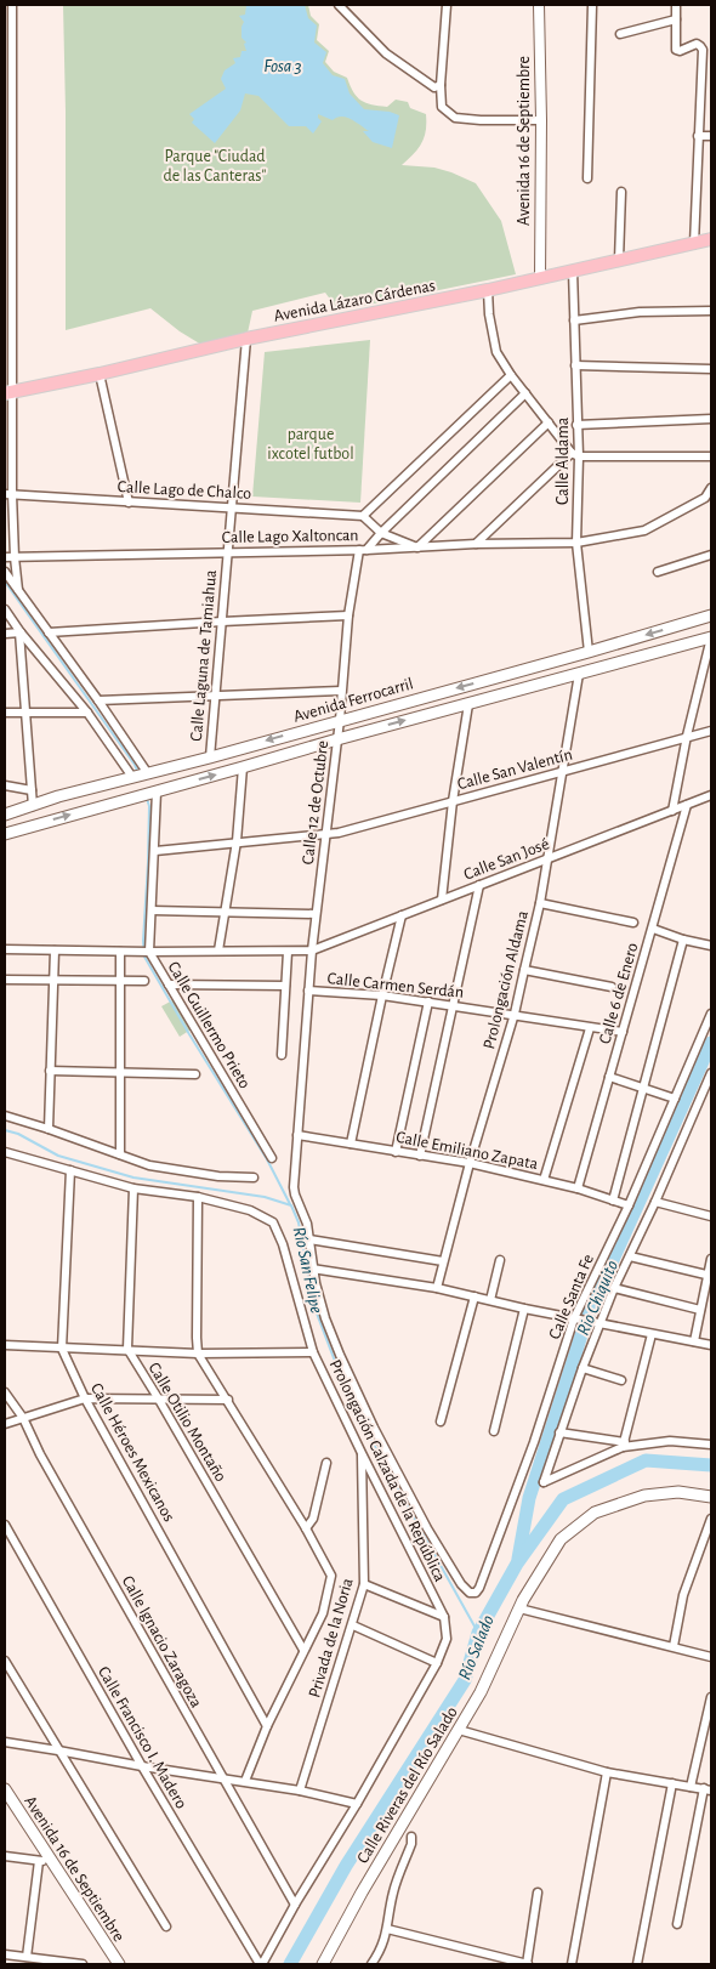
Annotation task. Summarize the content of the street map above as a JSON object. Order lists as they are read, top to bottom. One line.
{"streets":{"main road":["Avenida 16 de Septiembre","Avenida Lázaro Cárdenas","Avenida Ferrocarril","Calle Riveras del Río Salado"],"street":["Calle Aldama","Calle Lago de Chalco","Calle Lago Xaltoncan","Calle Laguna de Tamiahua","Calle San Valentín","Calle 12 de Octubre","Calle San José","Prolongación Aldama","Calle Carmen Serdán","Calle 6 de Enero","Calle Guillermo Prieto","Calle Emiliano Zapata","Calle Santa Fe","Calle Otilio Montaño","Calle Héroes Mexicanos","Prolongación Calzada de la República","Privada de la Noria","Calle Ignacio Zaragoza","Calle Francisco I. Madero"]},"crossings":[["Avenida 16 de Septiembre","Avenida Lázaro Cárdenas"],["Avenida Lázaro Cárdenas","Calle Aldama"],["Avenida Lázaro Cárdenas","Calle Laguna de Tamiahua"],["Calle Aldama","Calle Lago Xaltoncan"],["Calle Aldama","Avenida Ferrocarril"],["Calle Lago de Chalco","Calle Laguna de Tamiahua"],["Calle Lago Xaltoncan","Calle Laguna de Tamiahua"],["Calle Lago Xaltoncan","Calle 12 de Octubre"],["Calle Laguna de Tamiahua","Avenida Ferrocarril"],["Avenida Ferrocarril","Calle 12 de Octubre"],["Avenida Ferrocarril","Prolongación Aldama"],["Avenida Ferrocarril","Calle Guillermo Prieto"],["Calle San Valentín","Calle 12 de Octubre"],["Calle San Valentín","Prolongación Aldama"],["Calle San Valentín","Calle Guillermo Prieto"],["Calle 12 de Octubre","Calle San José"],["Calle 12 de Octubre","Calle Carmen Serdán"],["Calle 12 de Octubre","Calle Emiliano Zapata"],["Calle 12 de Octubre","Prolongación Calzada de la República"],["Calle San José","Prolongación Aldama"],["Calle San José","Calle 6 de Enero"],["Calle San José","Calle Guillermo Prieto"],["Prolongación Aldama","Calle Carmen Serdán"],["Prolongación Aldama","Calle Emiliano Zapata"],["Calle Carmen Serdán","Calle 6 de Enero"],["Calle 6 de Enero","Calle Emiliano Zapata"],["Calle Emiliano Zapata","Calle Santa Fe"],["Calle Santa Fe","Prolongación Calzada de la República"],["Calle Héroes Mexicanos","Prolongación Calzada de la República"],["Prolongación Calzada de la República","Privada de la Noria"],["Prolongación Calzada de la República","Calle Ignacio Zaragoza"],["Prolongación Calzada de la República","Calle Francisco I. Madero"]],"water":["Fosa 3","Río San Felipe","Rio Chiquito","Río Salado"],"parks":["Parque \"Ciudad de las Canteras\"","parque ixcotel futbol"]}
